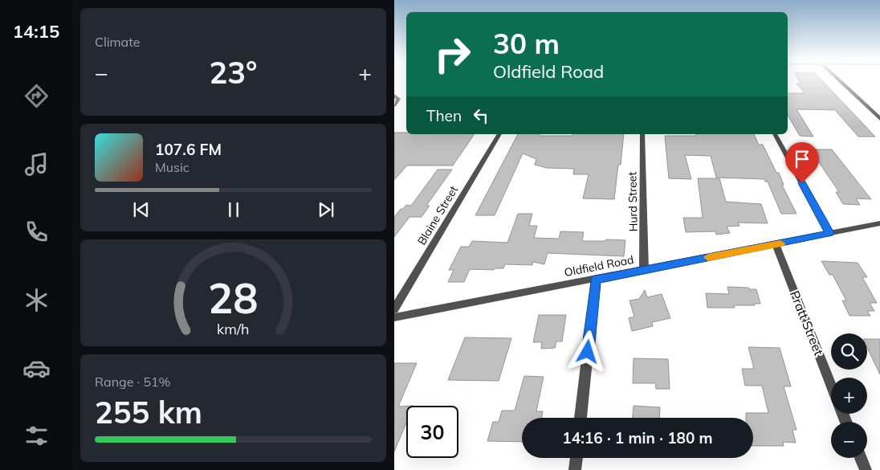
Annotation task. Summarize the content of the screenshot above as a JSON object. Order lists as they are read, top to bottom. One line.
{"streets":{"street":["Hurd Street","Blaine Street","Oldfield Road","Pratt Street"]},"crossings":[["Hurd Street","Oldfield Road"],["Oldfield Road","Pratt Street"]],"page":{"tabs":"14:15","tile":["Climate",["Range · 51%","255 km"]],"turn":["30 m","Oldfield Road"],"heat":["−","23°","+"],"then":"Then","song":["107.6 FM","Music"],"map_buttons":["+","−"],"limit":"30","trip":"14:16 · 1 min · 180 m","gauge":["28","km/h"]}}
